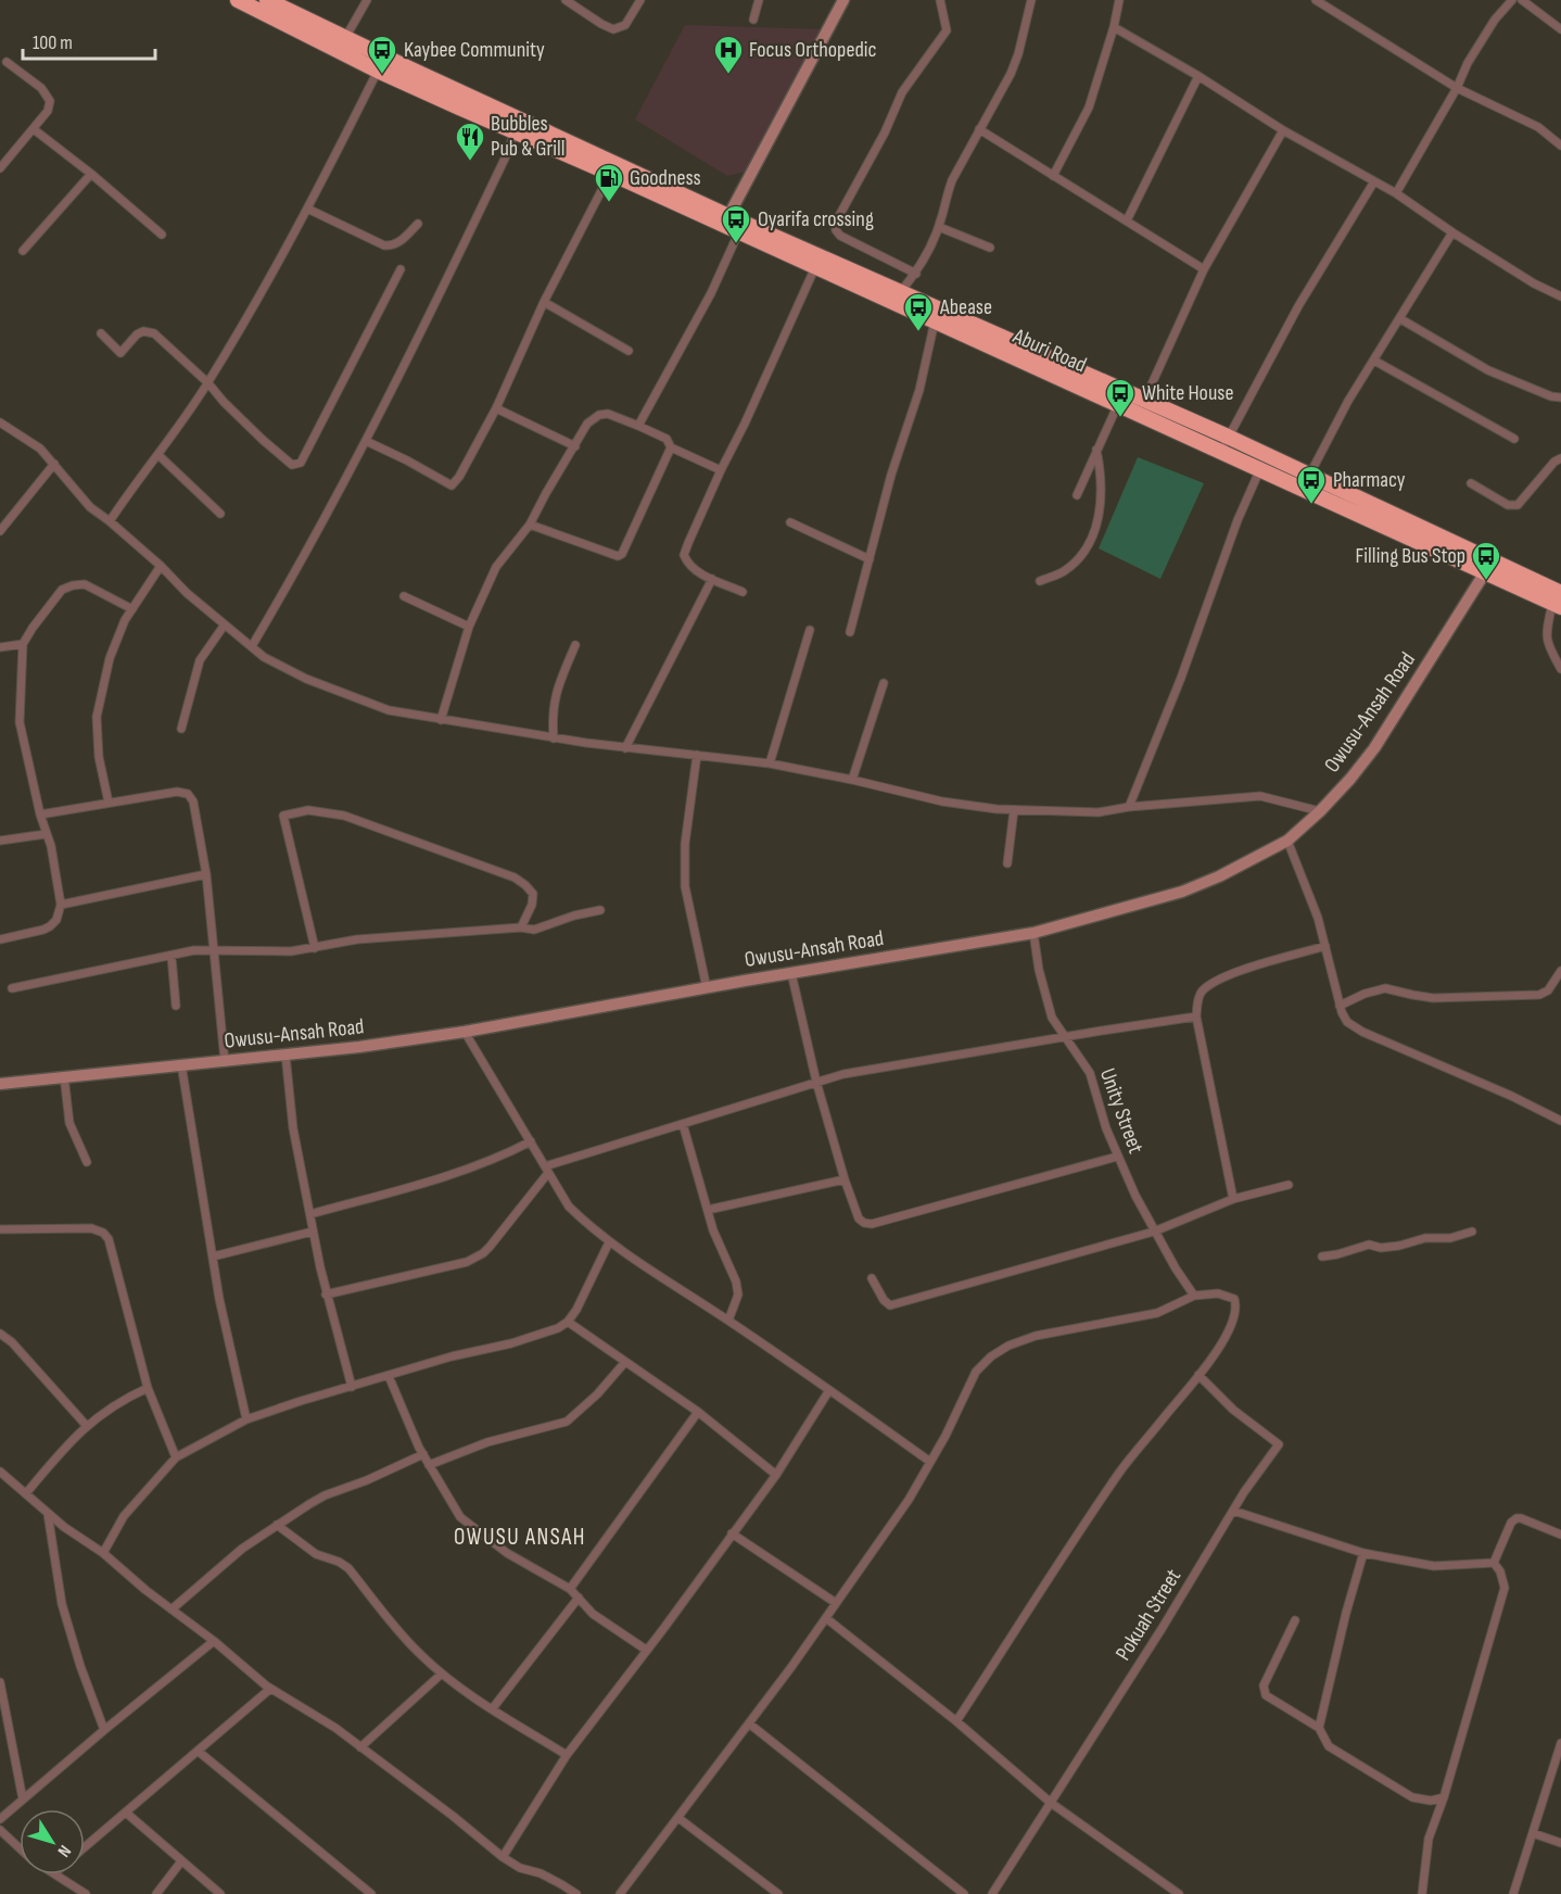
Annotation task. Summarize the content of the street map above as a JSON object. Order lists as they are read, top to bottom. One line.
{"streets":{"highway":["Aburi Road"],"street":["Owusu-Ansah Road","Unity Street","Pokuah Street"]},"crossings":[["Aburi Road","Owusu-Ansah Road"],["Owusu-Ansah Road","Unity Street"]],"districts":["OWUSU ANSAH"],"places":{"bus stop":["Kaybee Community","Oyarifa crossing","Abease","White House","Pharmacy","Filling Bus Stop"],"hospital":["Focus Orthopedic"],"restaurant":["Bubbles Pub & Grill"],"fuel station":["Goodness"]},"scale_bar":"100 m","north":"bottom right"}
